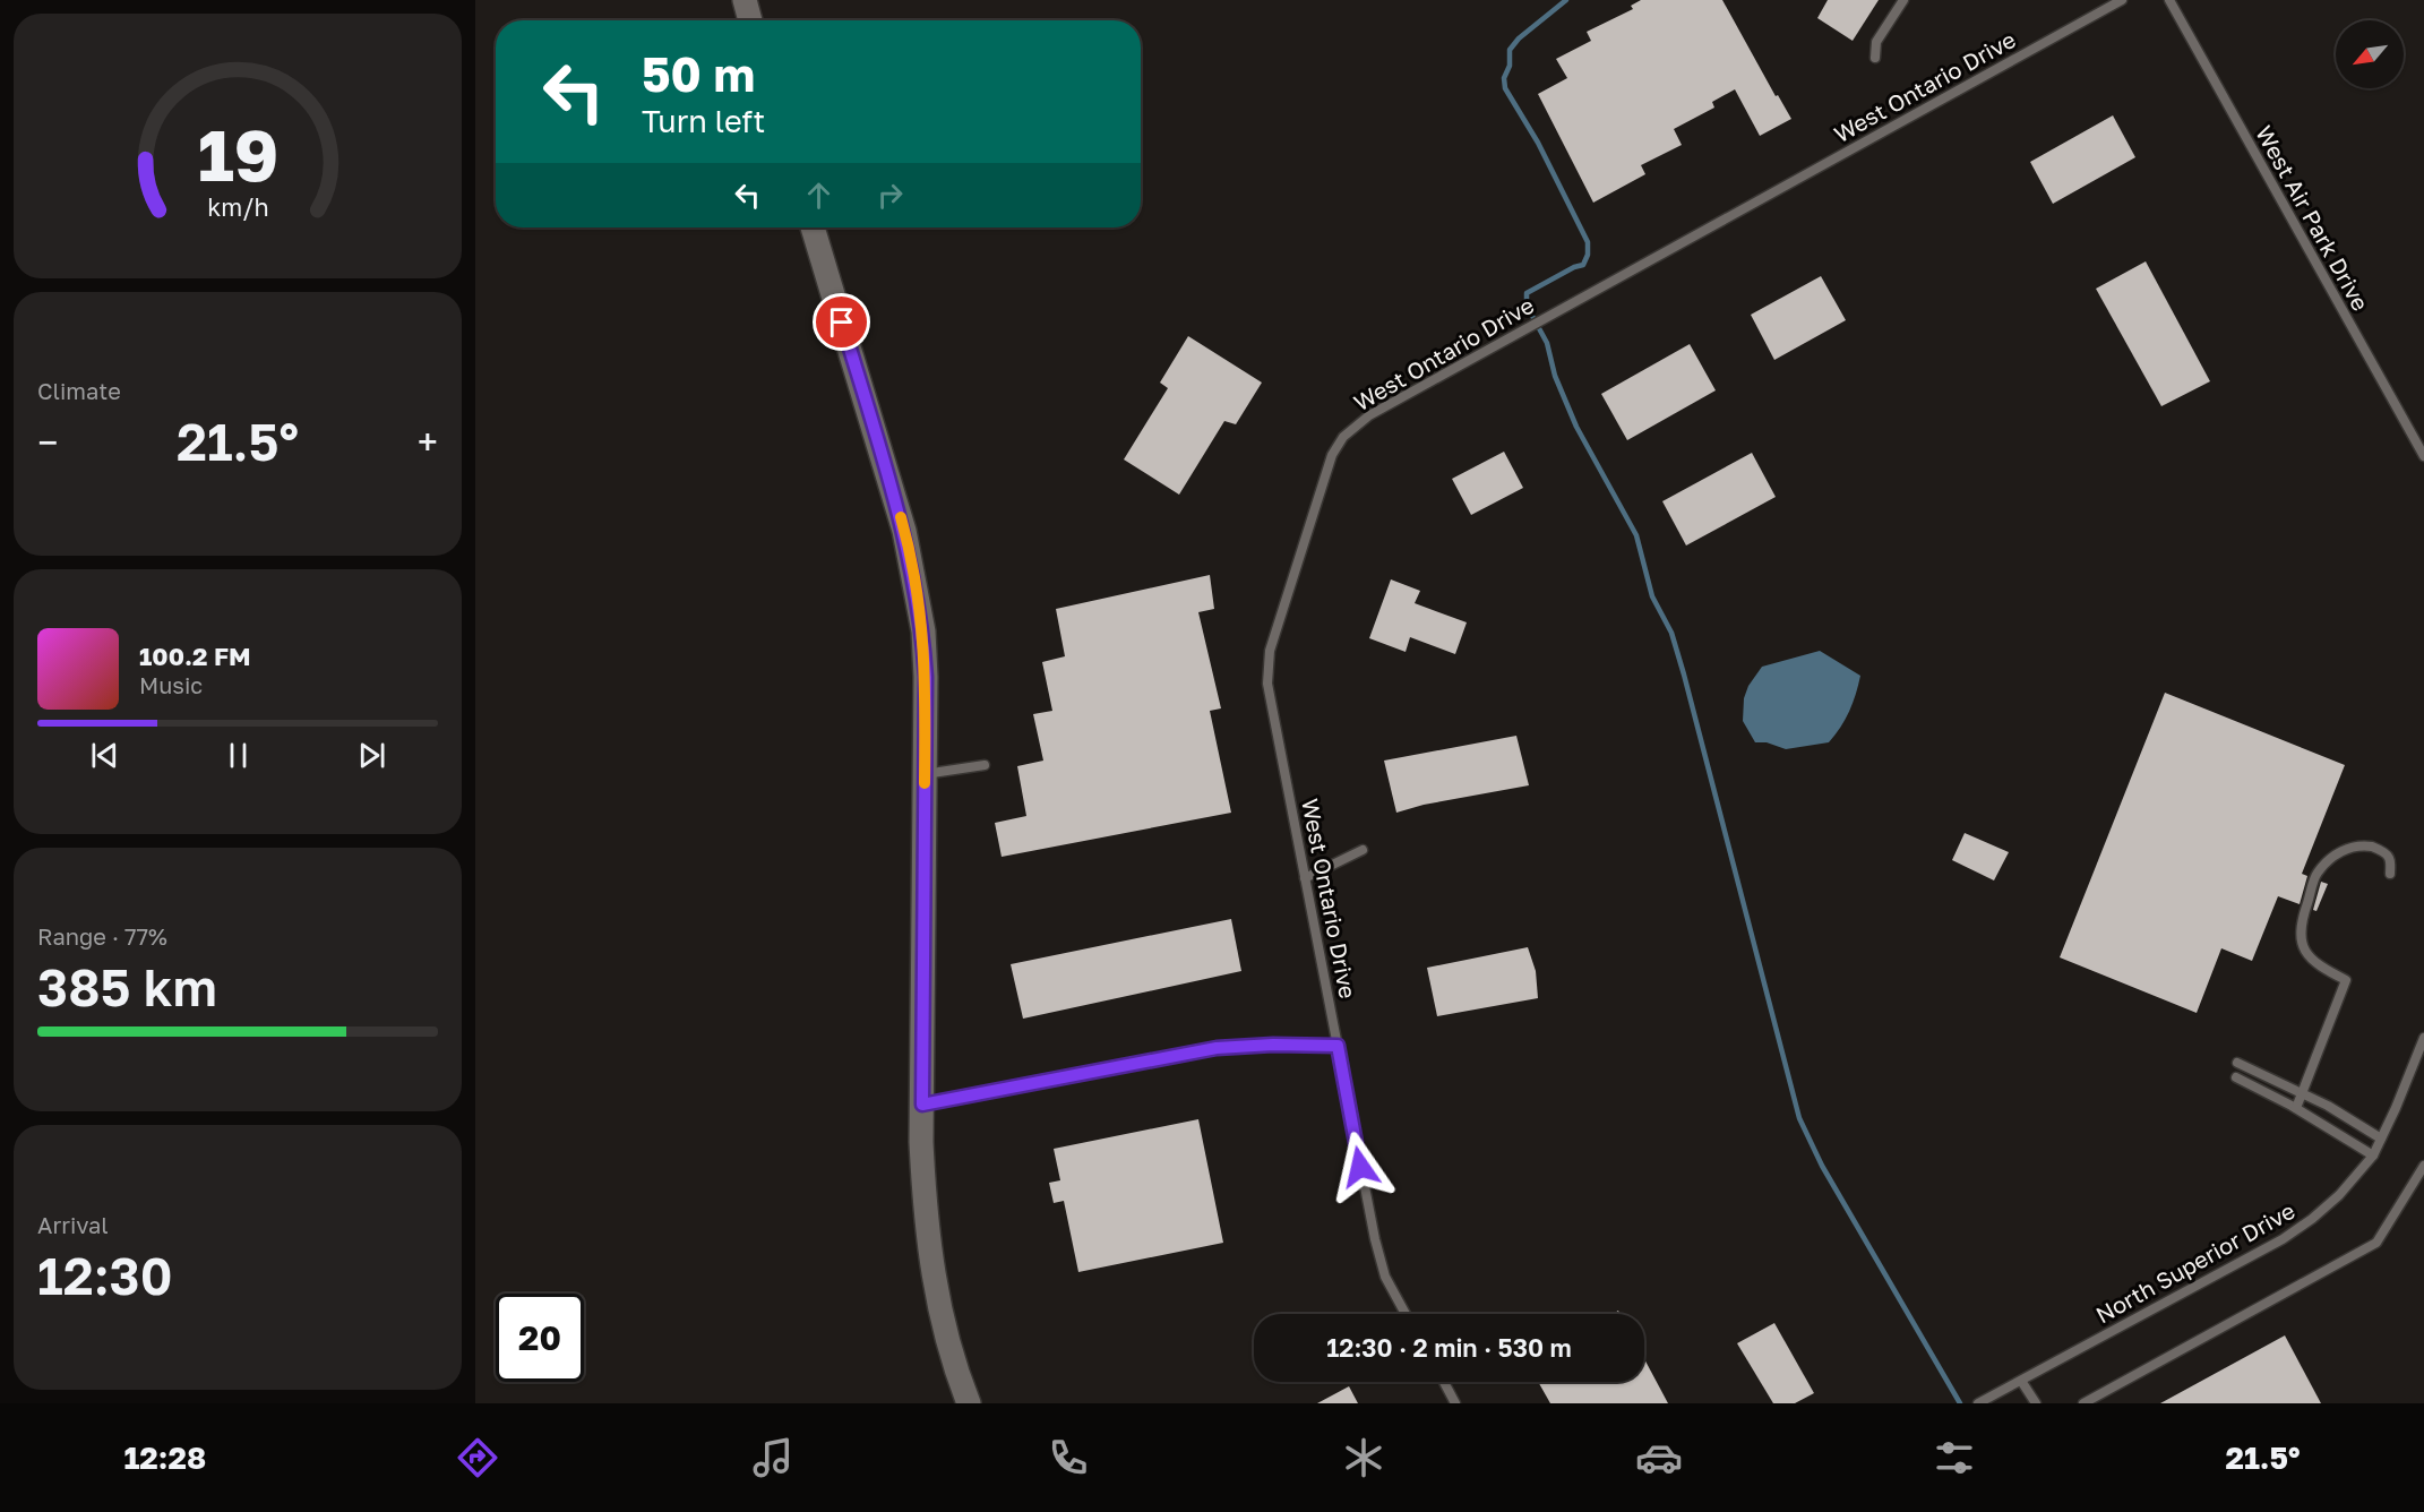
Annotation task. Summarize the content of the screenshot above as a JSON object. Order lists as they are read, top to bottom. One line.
{"streets":{"lane":["West Ontario Drive","West Air Park Drive","North Superior Drive"]},"north":"bottom left","page":{"turn":["50 m","Turn left"],"tile":["Climate",["Range · 77%","385 km"],["Arrival","12:30"]],"heat":["−","21.5°","+"],"song":["100.2 FM","Music"],"limit":"20","trip":"12:30 · 2 min · 530 m","tabs":["12:28","21.5°"],"gauge":["19","km/h"]}}
